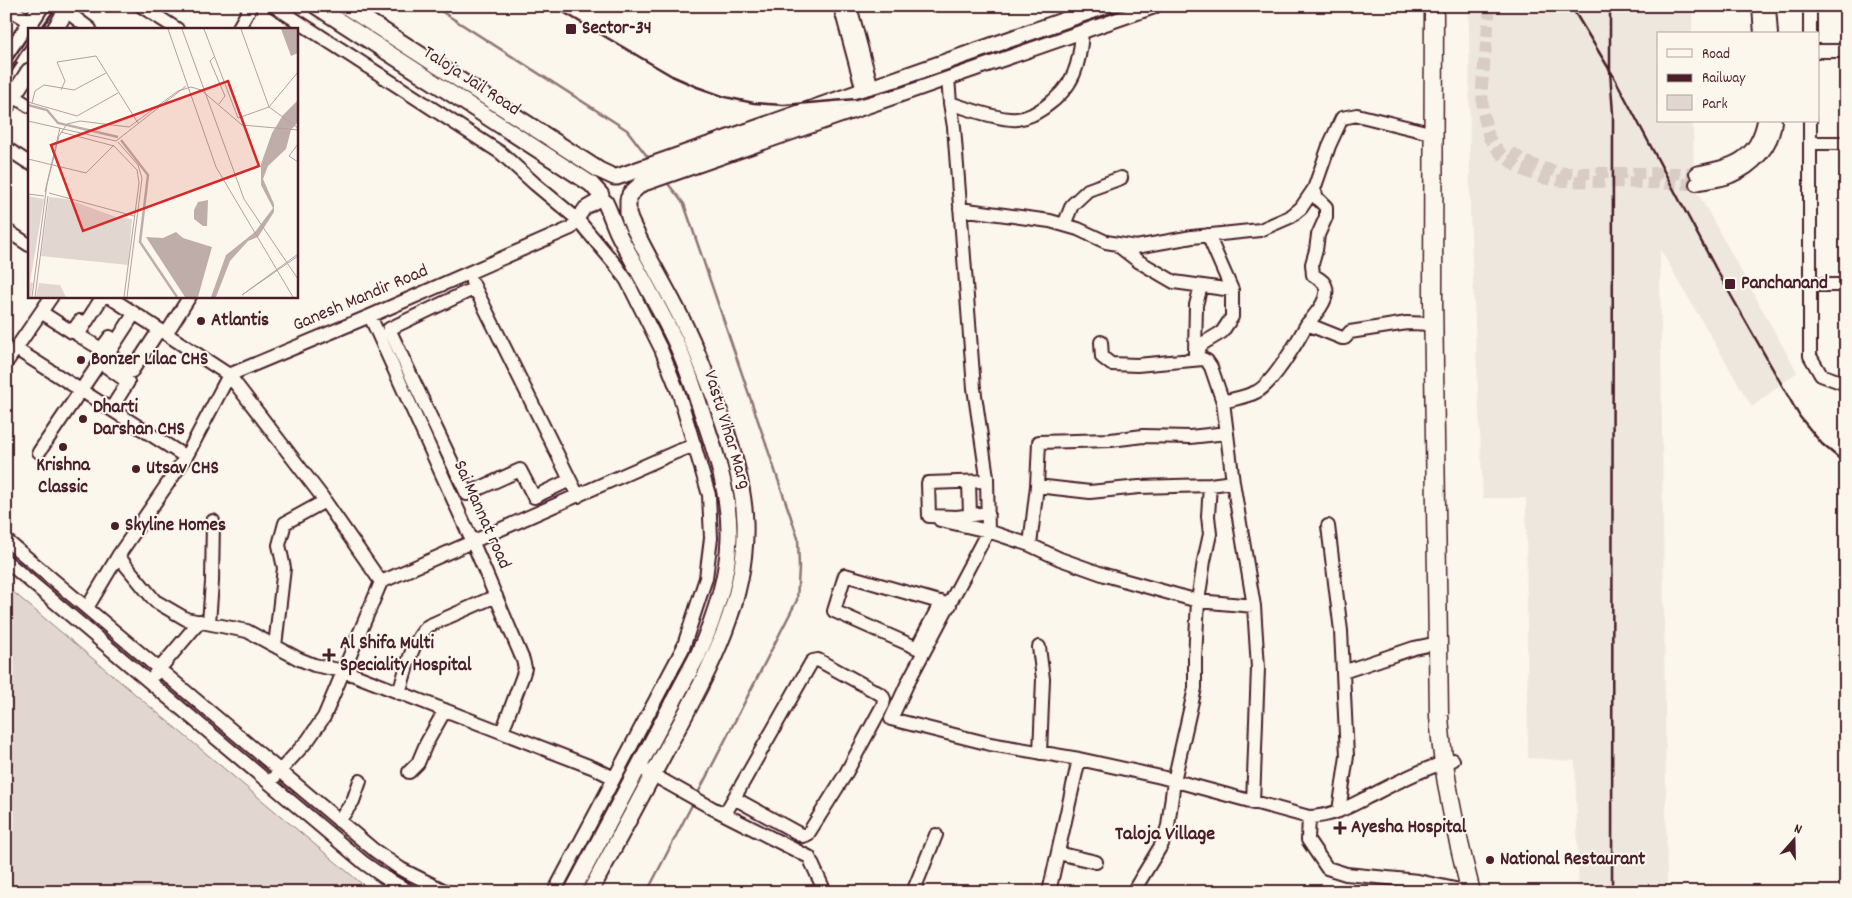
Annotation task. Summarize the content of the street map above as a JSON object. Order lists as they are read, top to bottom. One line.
{"streets":{"main road":["Taloja Jail Road","Vastu Vihar Marg"],"street":["Ganesh Mandir Road","Sai Mannat road"]},"crossings":[["Taloja Jail Road","Ganesh Mandir Road"],["Taloja Jail Road","Vastu Vihar Marg"],["Ganesh Mandir Road","Vastu Vihar Marg"],["Ganesh Mandir Road","Sai Mannat road"]],"districts":["Taloja Village"],"places":{"transit":["Sector-34","Panchanand"],"other":["Atlantis","Bonzer Lilac CHS","Dharti Darshan CHS","Krishna Classic","Utsav CHS","Skyline Homes","National Restaurant"],"health":["Al Shifa Multi Speciality Hospital","Ayesha Hospital"]},"legend":["Road","Railway","Park"],"north":"top"}
